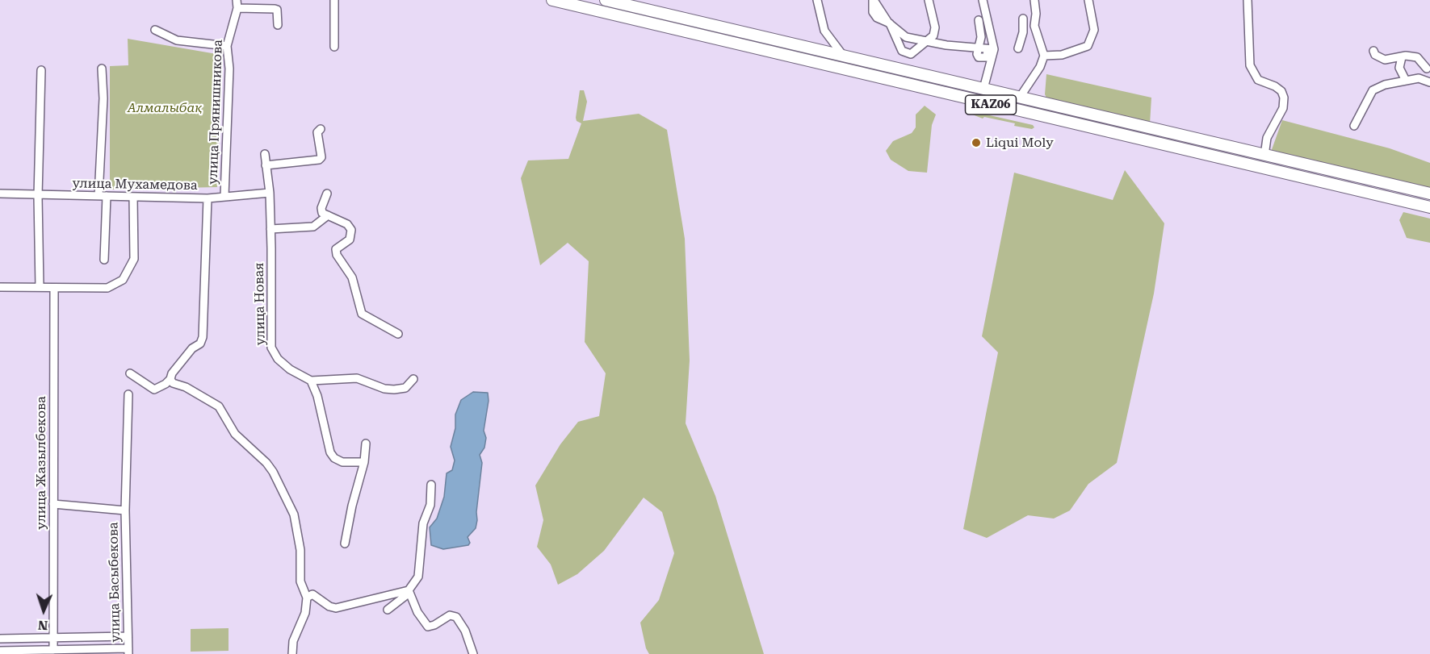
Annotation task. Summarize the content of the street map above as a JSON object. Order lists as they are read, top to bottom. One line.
{"streets":{"highway":["KАZ06"],"street":["улица Прянишникова","улица Мухамедова","улица Новая","улица Жазылбекова","улица Басыбекова"]},"crossings":[["улица Прянишникова","улица Мухамедова"],["улица Мухамедова","улица Новая"]],"parks":["Алмалыбақ"],"places":["Liqui Moly"],"north":"bottom"}
